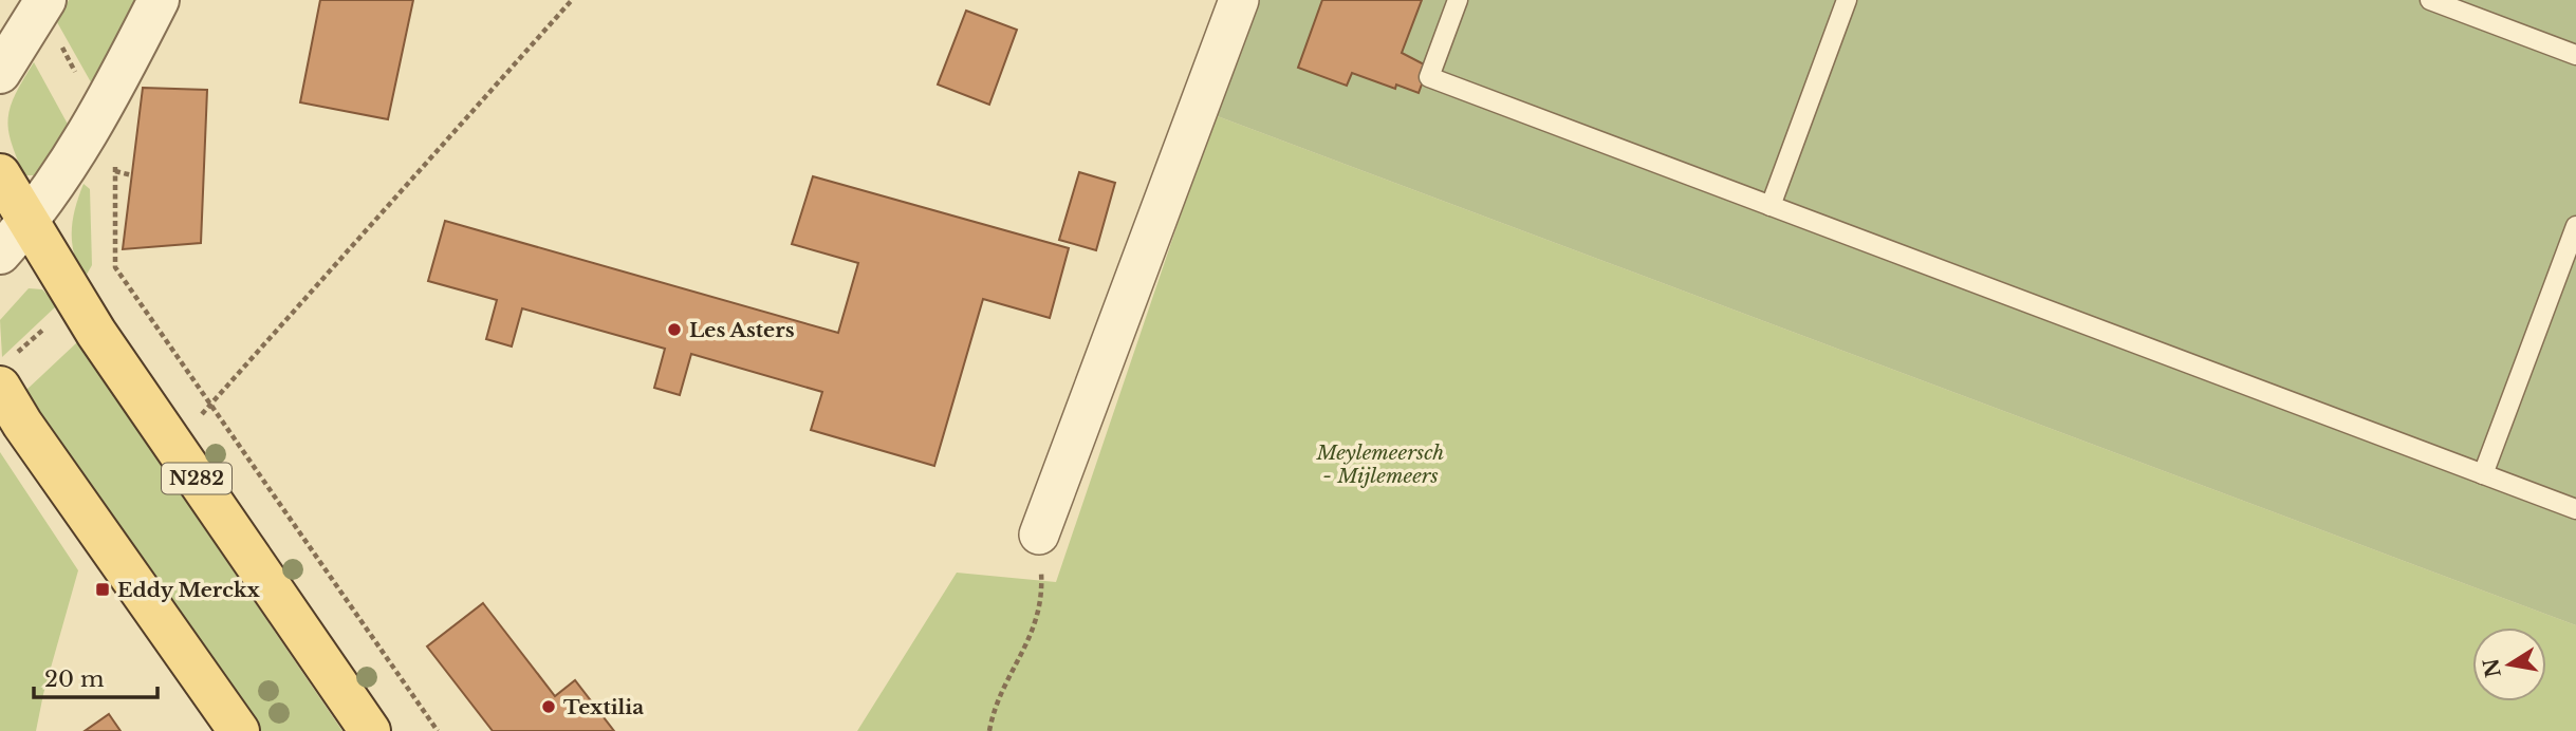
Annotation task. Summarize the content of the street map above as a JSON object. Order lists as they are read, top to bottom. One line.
{"streets":{"main road":["N282"]},"parks":["Meylemeersch - Mijlemeers"],"places":{"other":["Les Asters","Textilia"],"transit":["Eddy Merckx"]},"scale_bar":"20 m","north":"left"}
